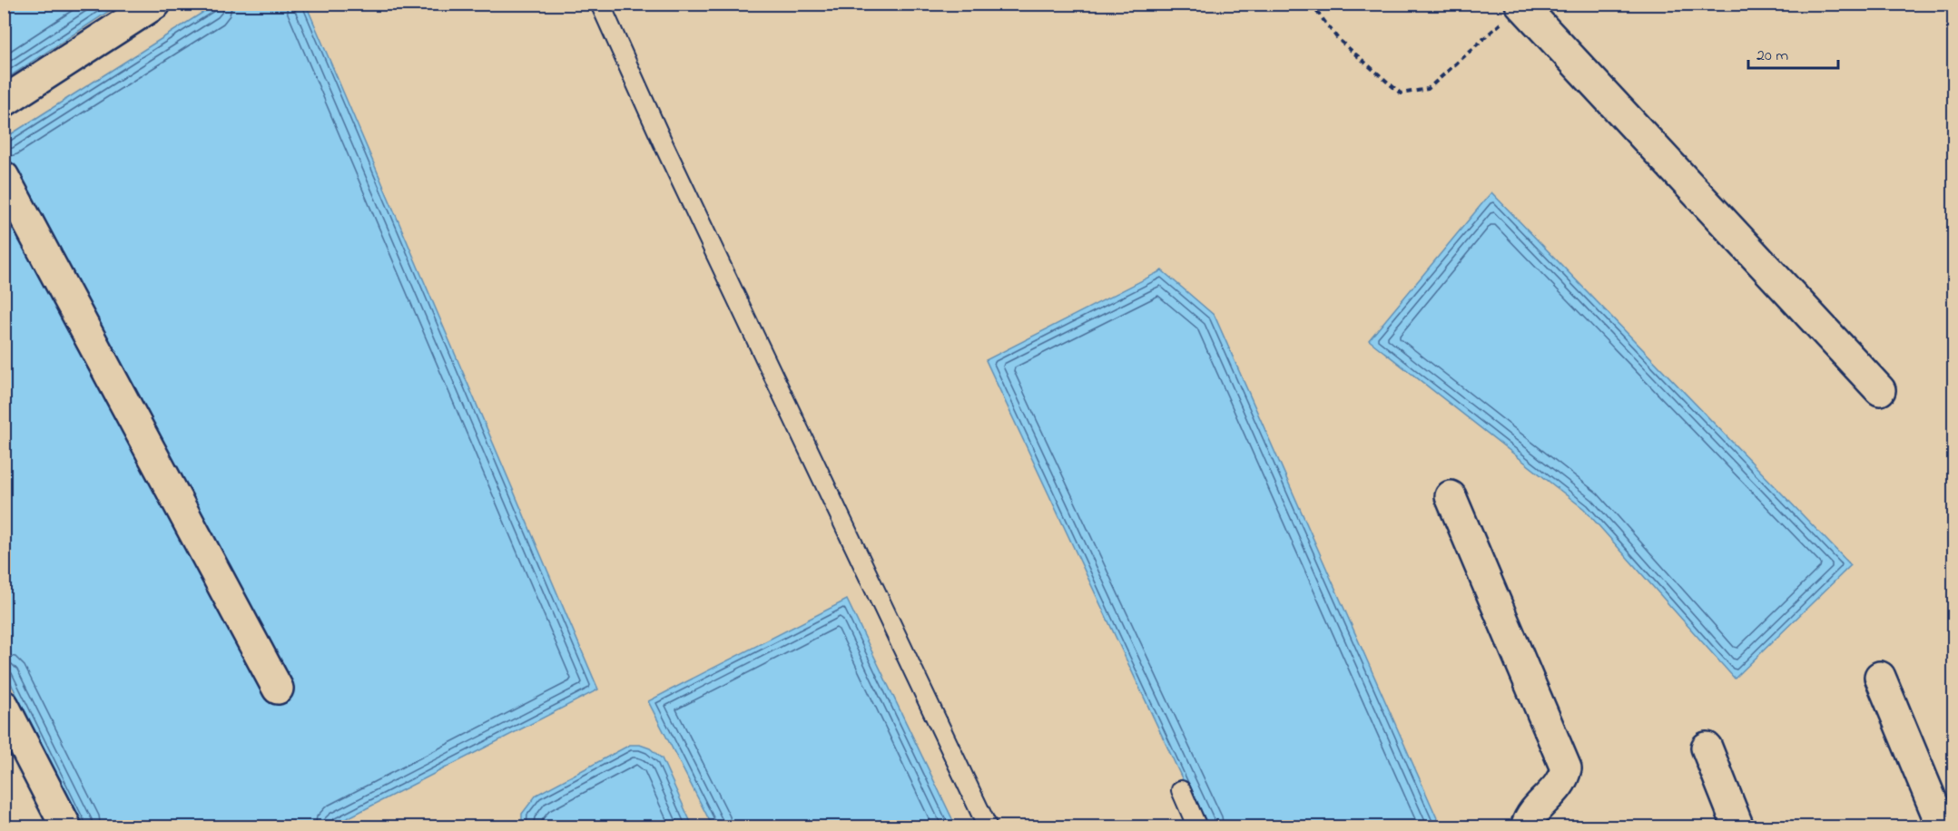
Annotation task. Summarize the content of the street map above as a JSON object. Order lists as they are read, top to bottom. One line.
{"scale_bar":"20 m"}
